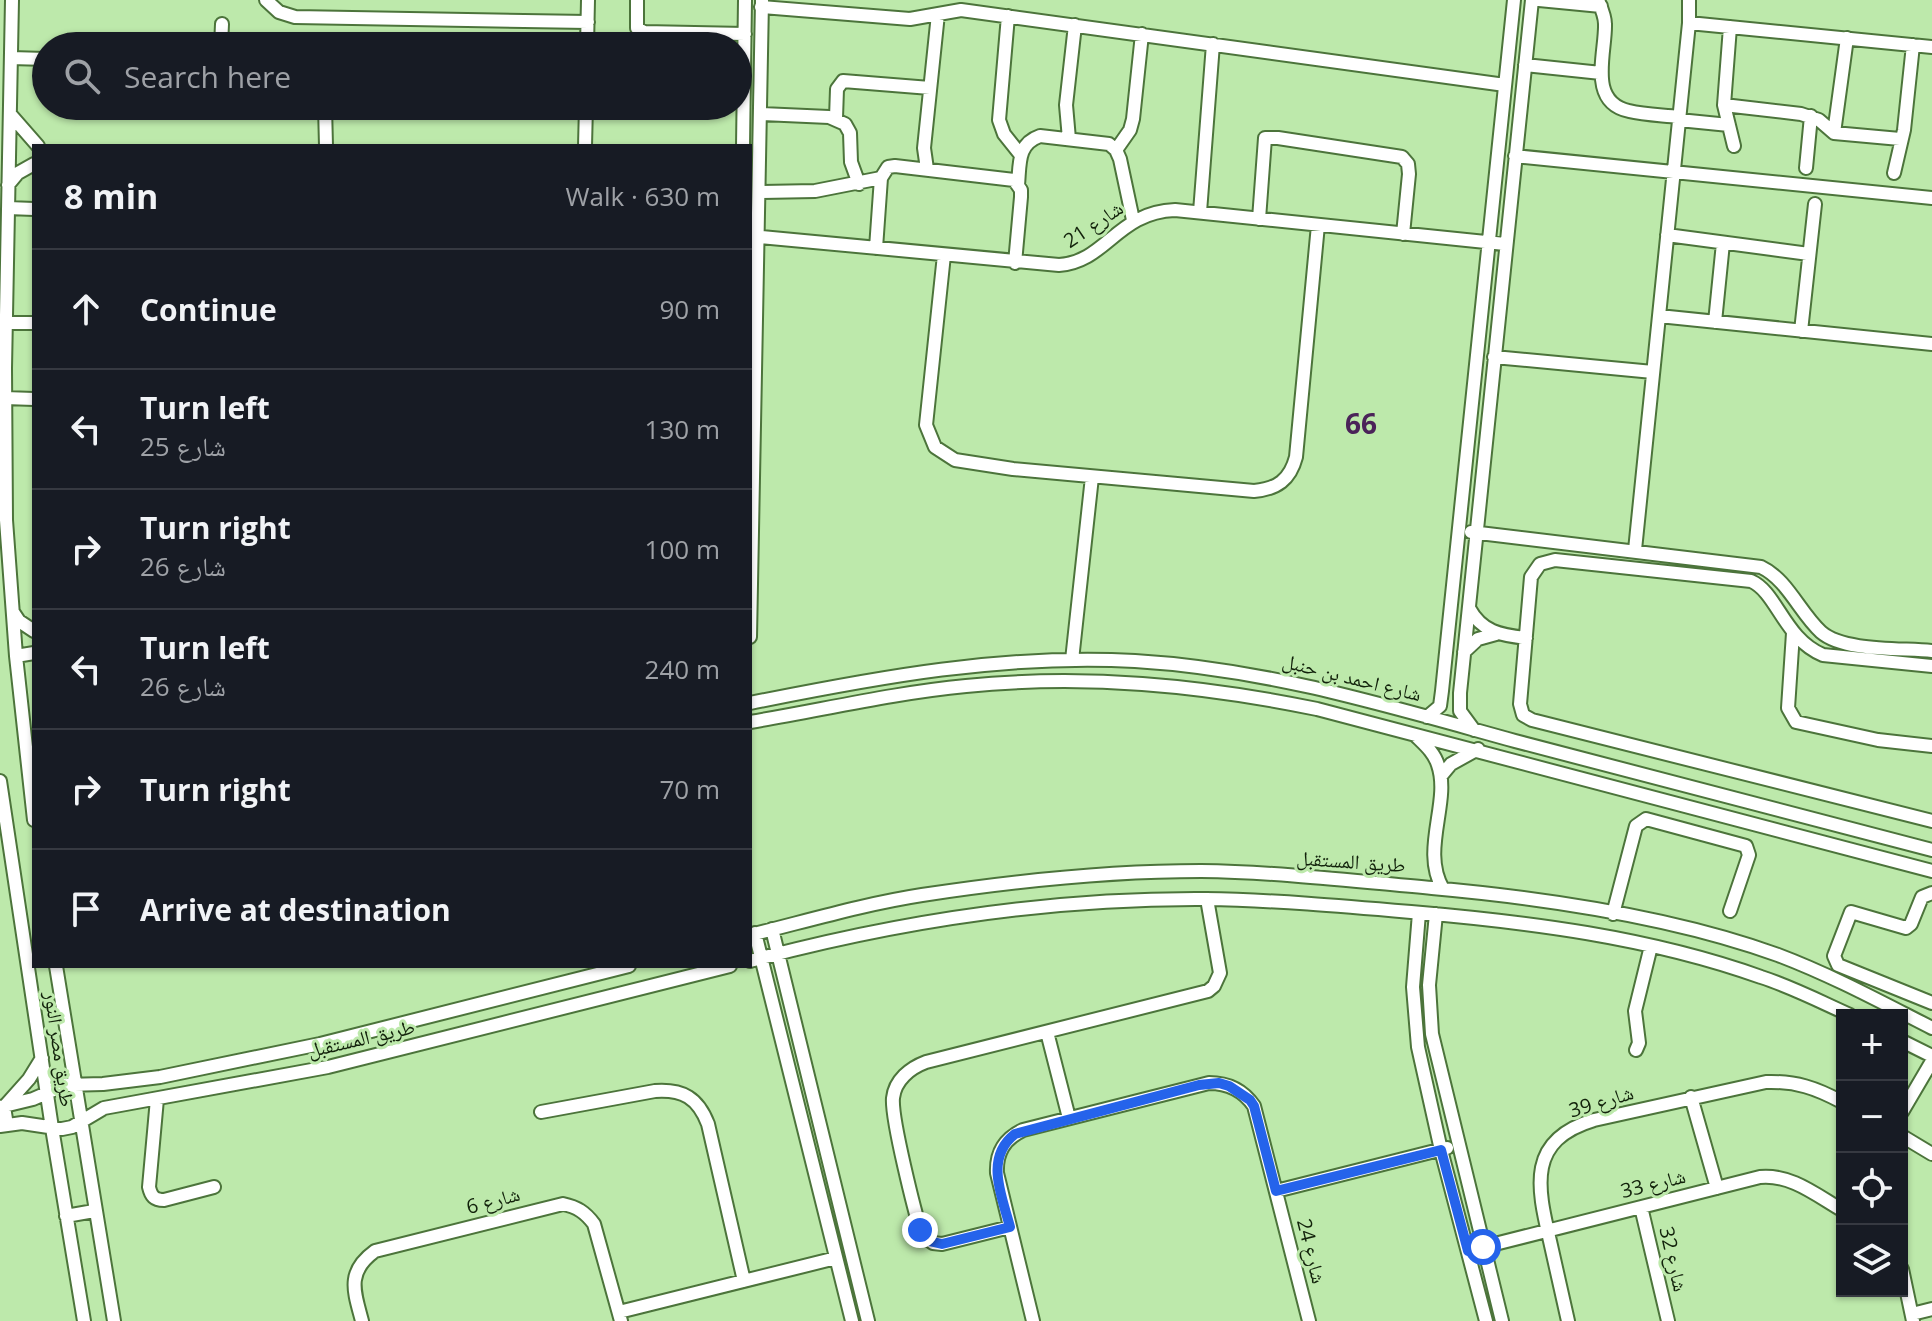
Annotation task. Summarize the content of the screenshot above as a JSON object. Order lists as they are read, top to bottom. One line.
{"streets":{"street":["شارع 21","شارع احمد بن حنبل","طريق المستقبل","طريق مصر النور","شارع 39","شارع 33","شارع 6","شارع 24","شارع 32"]},"crossings":[["طريق المستقبل","طريق مصر النور"],["شارع 39","شارع 33"],["شارع 33","شارع 32"]],"districts":["66"],"page":{"search":"Search here","heading":["8 min","Walk · 630 m"],"list":[["Continue","90 m"],["Turn left","شارع 25","130 m"],["Turn right","شارع 26","100 m"],["Turn left","شارع 26","240 m"],["Turn right","70 m"],"Arrive at destination"],"map_buttons":["+","−"]}}
